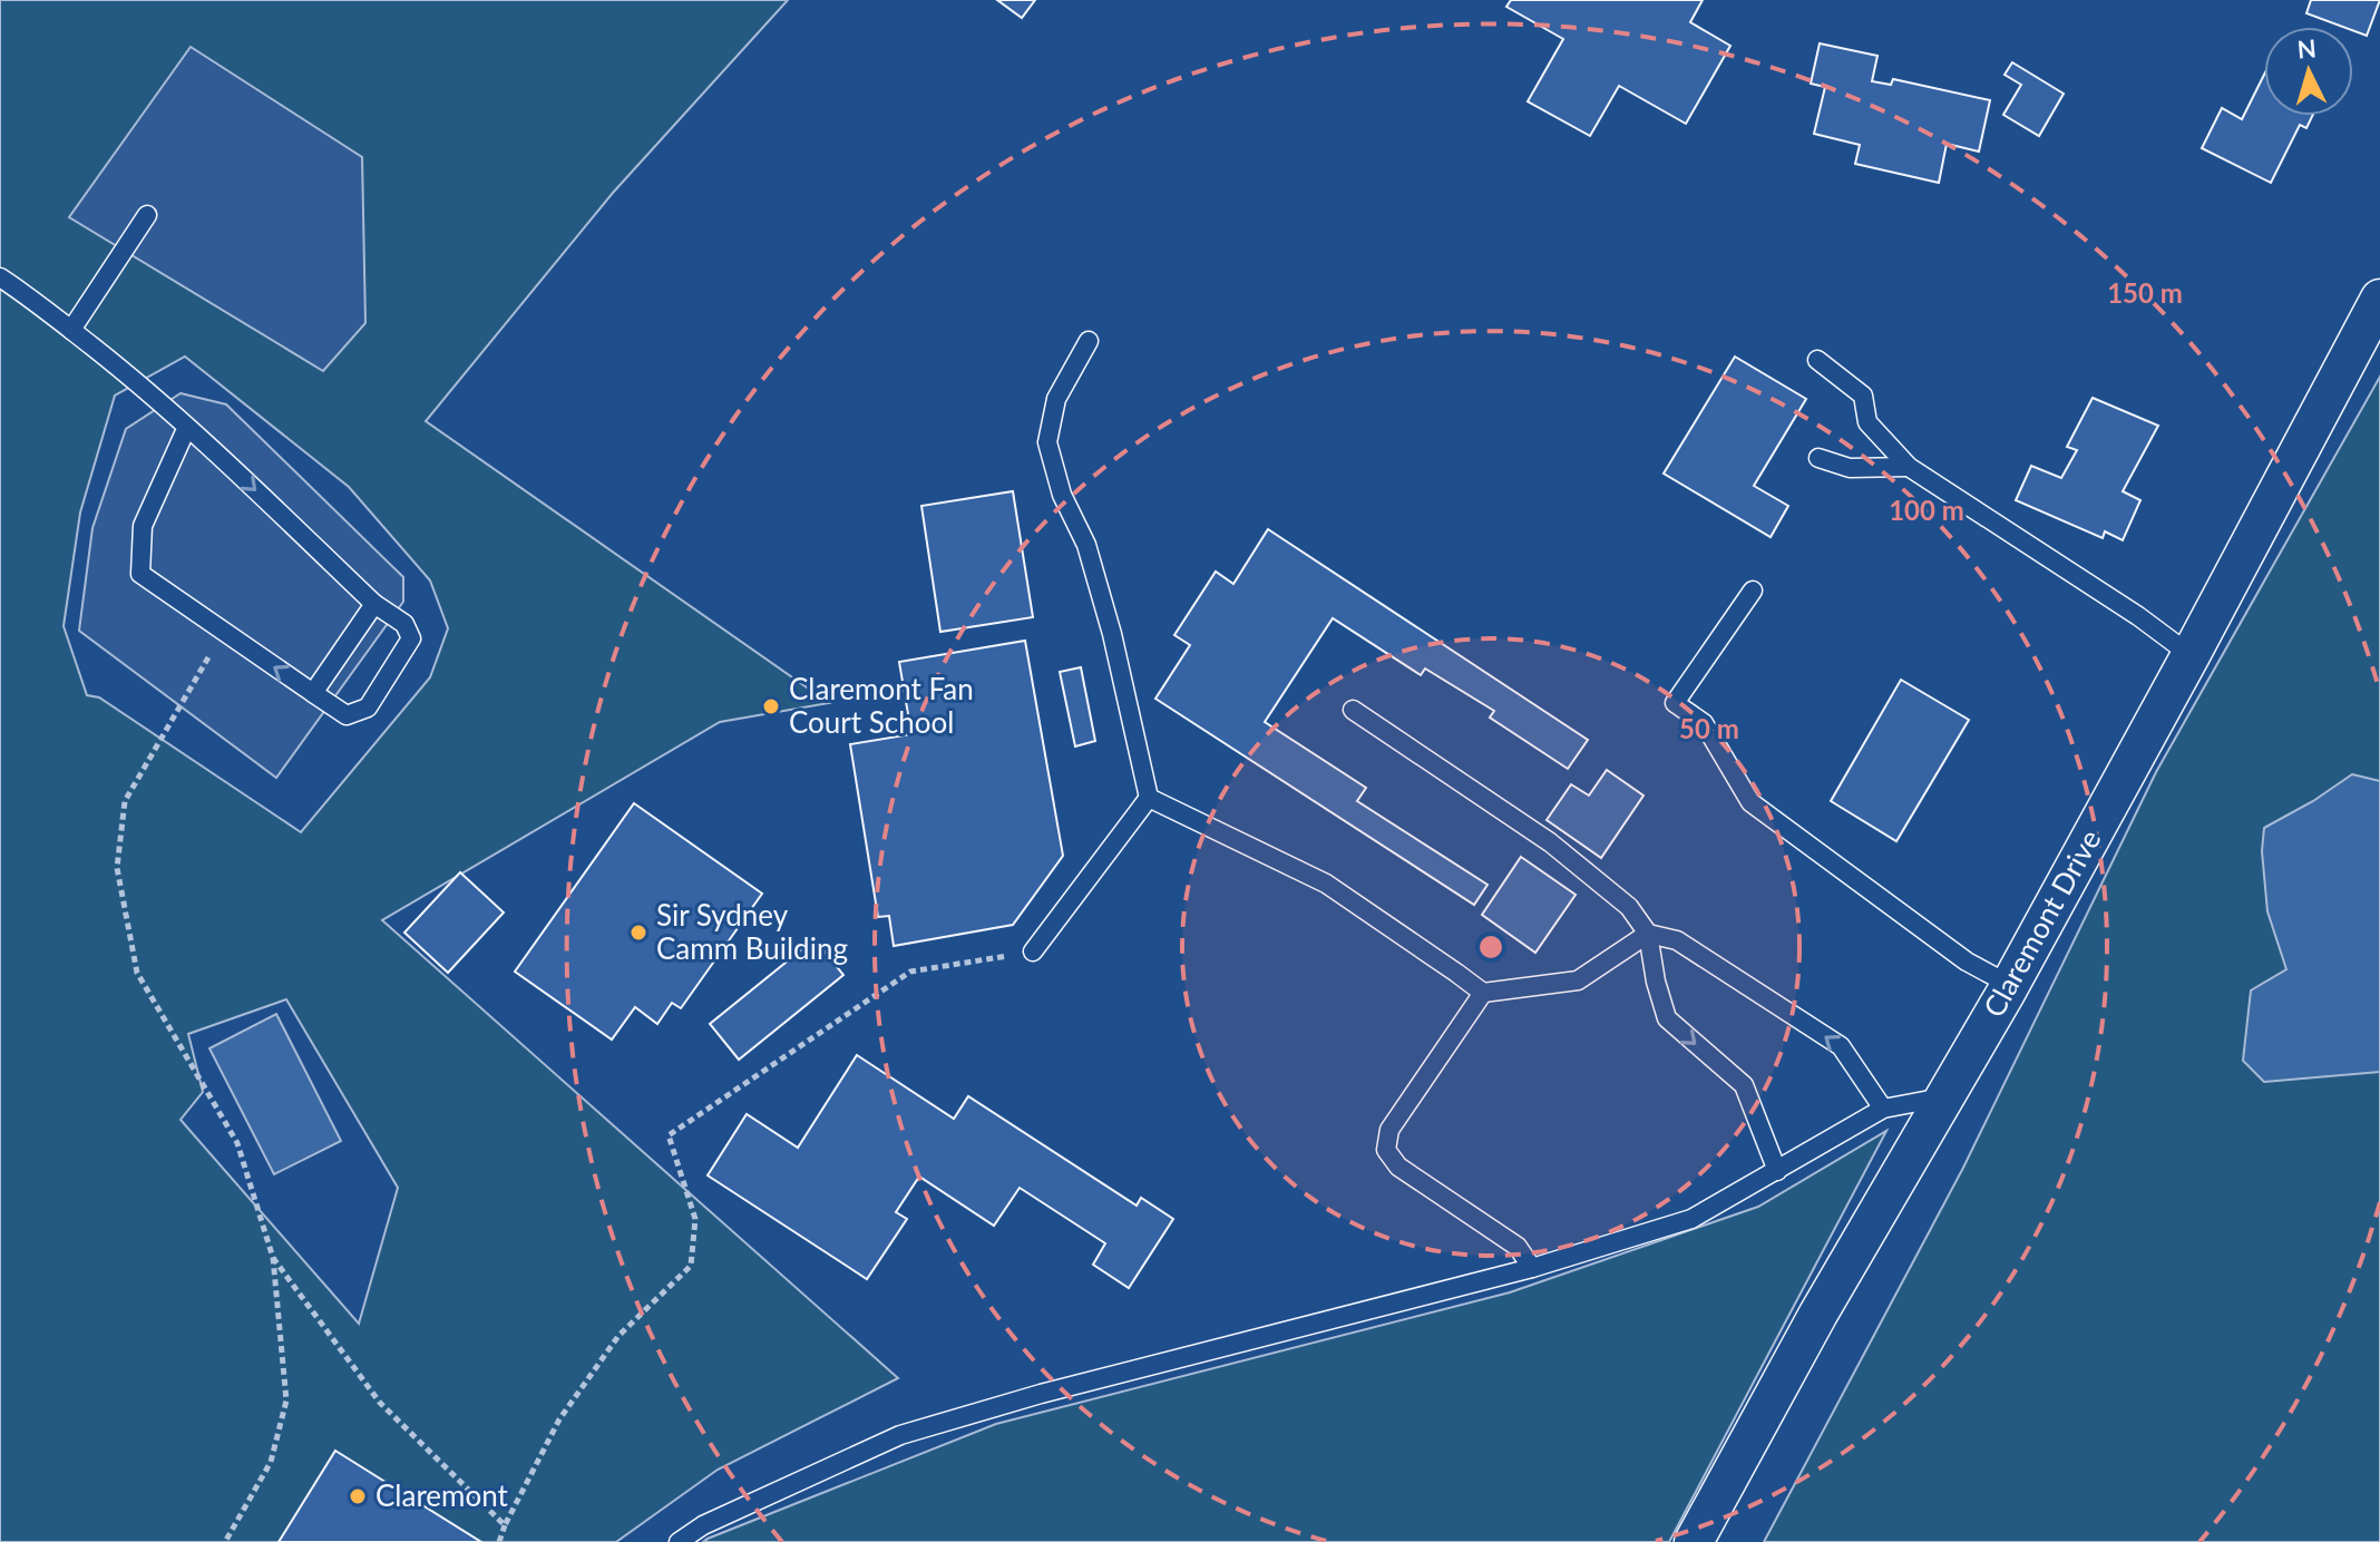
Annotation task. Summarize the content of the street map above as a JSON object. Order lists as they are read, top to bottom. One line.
{"streets":{"street":["Claremont Drive"]},"places":["Claremont Fan Court School","Sir Sydney Camm Building","Claremont"],"north":"top","rings":["150 m","100 m","50 m"]}
